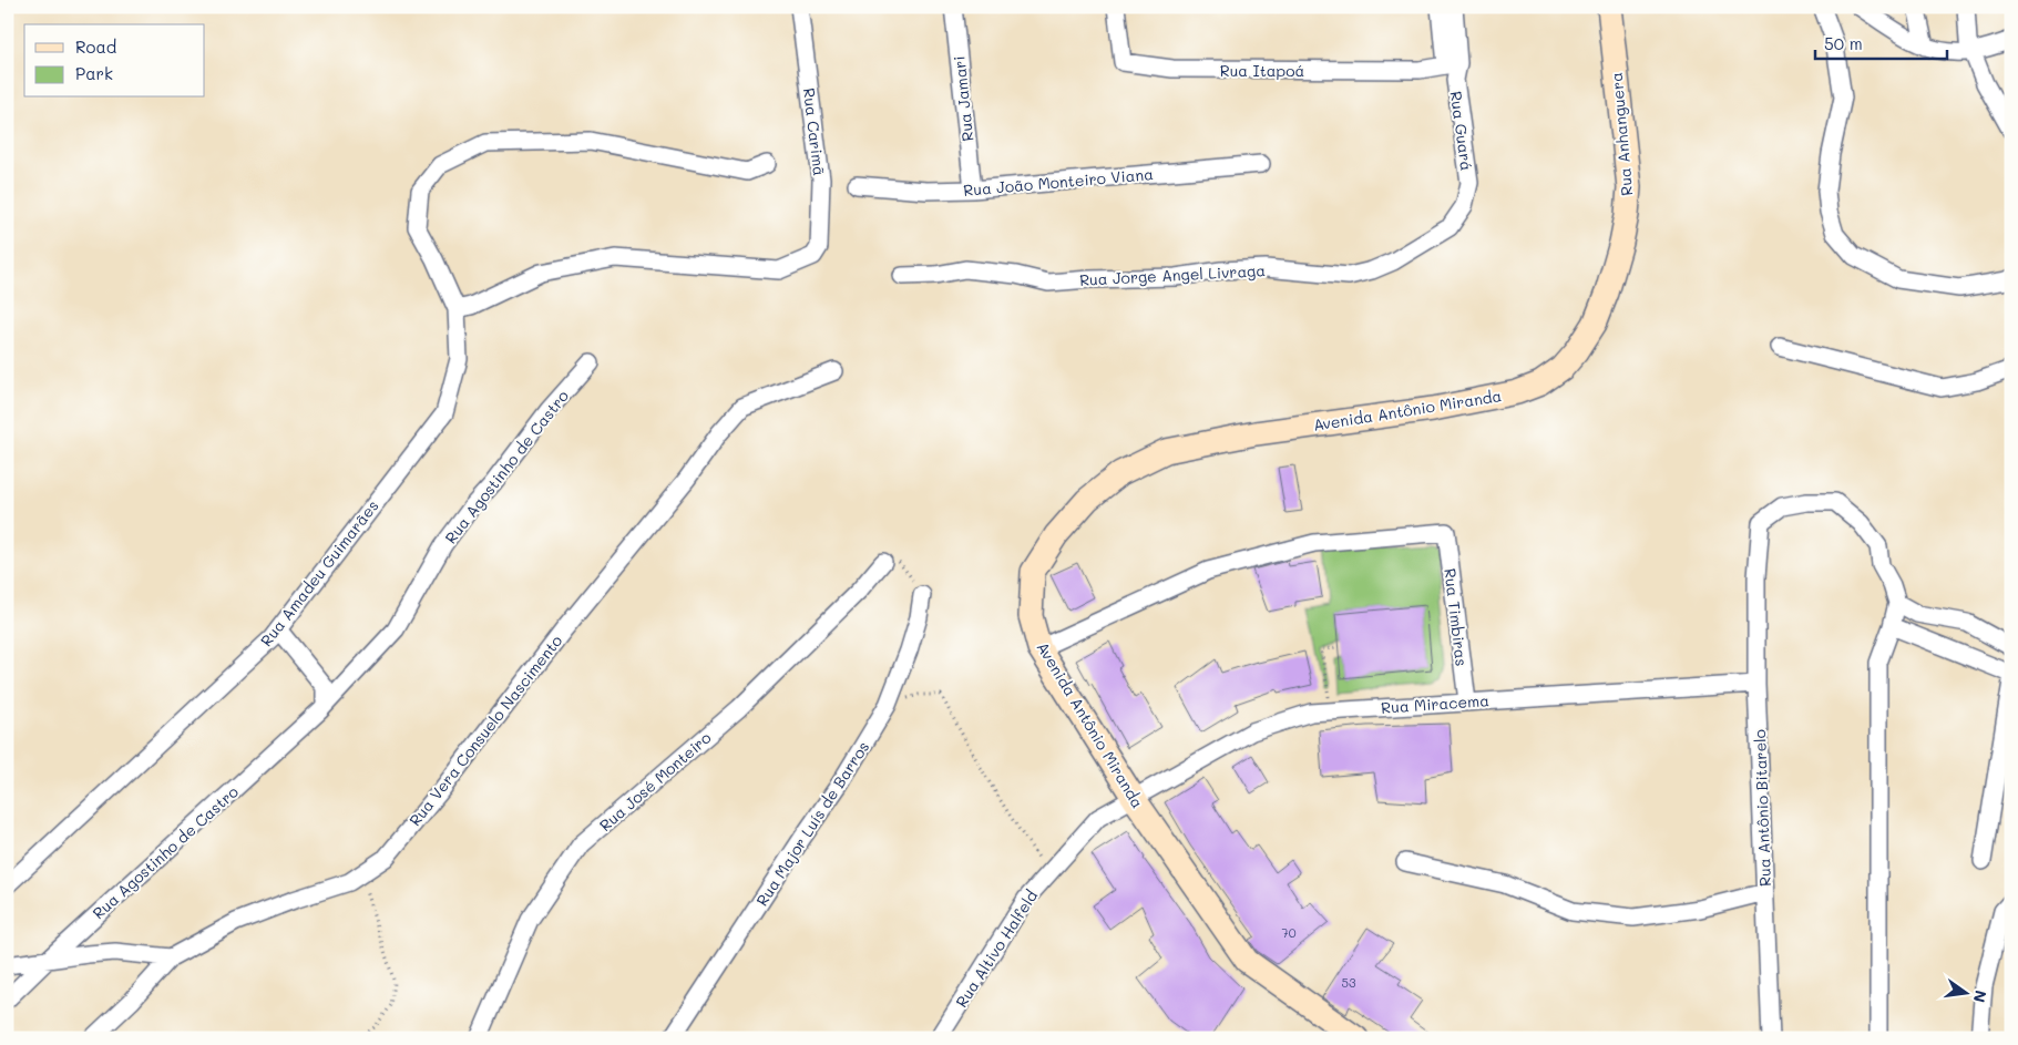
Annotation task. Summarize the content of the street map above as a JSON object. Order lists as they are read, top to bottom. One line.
{"streets":{"street":["Rua Itapoá","Rua Jamari","Rua Guará","Rua Carimã","Rua Anhanguera","Rua João Monteiro Viana","Rua Jorge Angel Livraga","Avenida Antônio Miranda","Rua Agostinho de Castro","Rua Amadeu Guimarães","Rua Timbiras","Rua Miracema","Rua Vera Consuelo Nascimento","Rua José Monteiro","Rua Antônio Bitarelo","Rua Major Luís de Barros","Rua Altivo Halfeld"]},"crossings":[["Rua Itapoá","Rua Guará"],["Rua Jamari","Rua João Monteiro Viana"],["Rua Guará","Rua Jorge Angel Livraga"],["Rua Carimã","Rua Amadeu Guimarães"],["Rua Anhanguera","Avenida Antônio Miranda"],["Avenida Antônio Miranda","Rua Timbiras"],["Avenida Antônio Miranda","Rua Miracema"],["Avenida Antônio Miranda","Rua Altivo Halfeld"],["Rua Timbiras","Rua Miracema"],["Rua Miracema","Rua Antônio Bitarelo"],["Rua Miracema","Rua Altivo Halfeld"]],"house_numbers":["70","53"],"legend":["Road","Park"],"scale_bar":"50 m","north":"right"}
